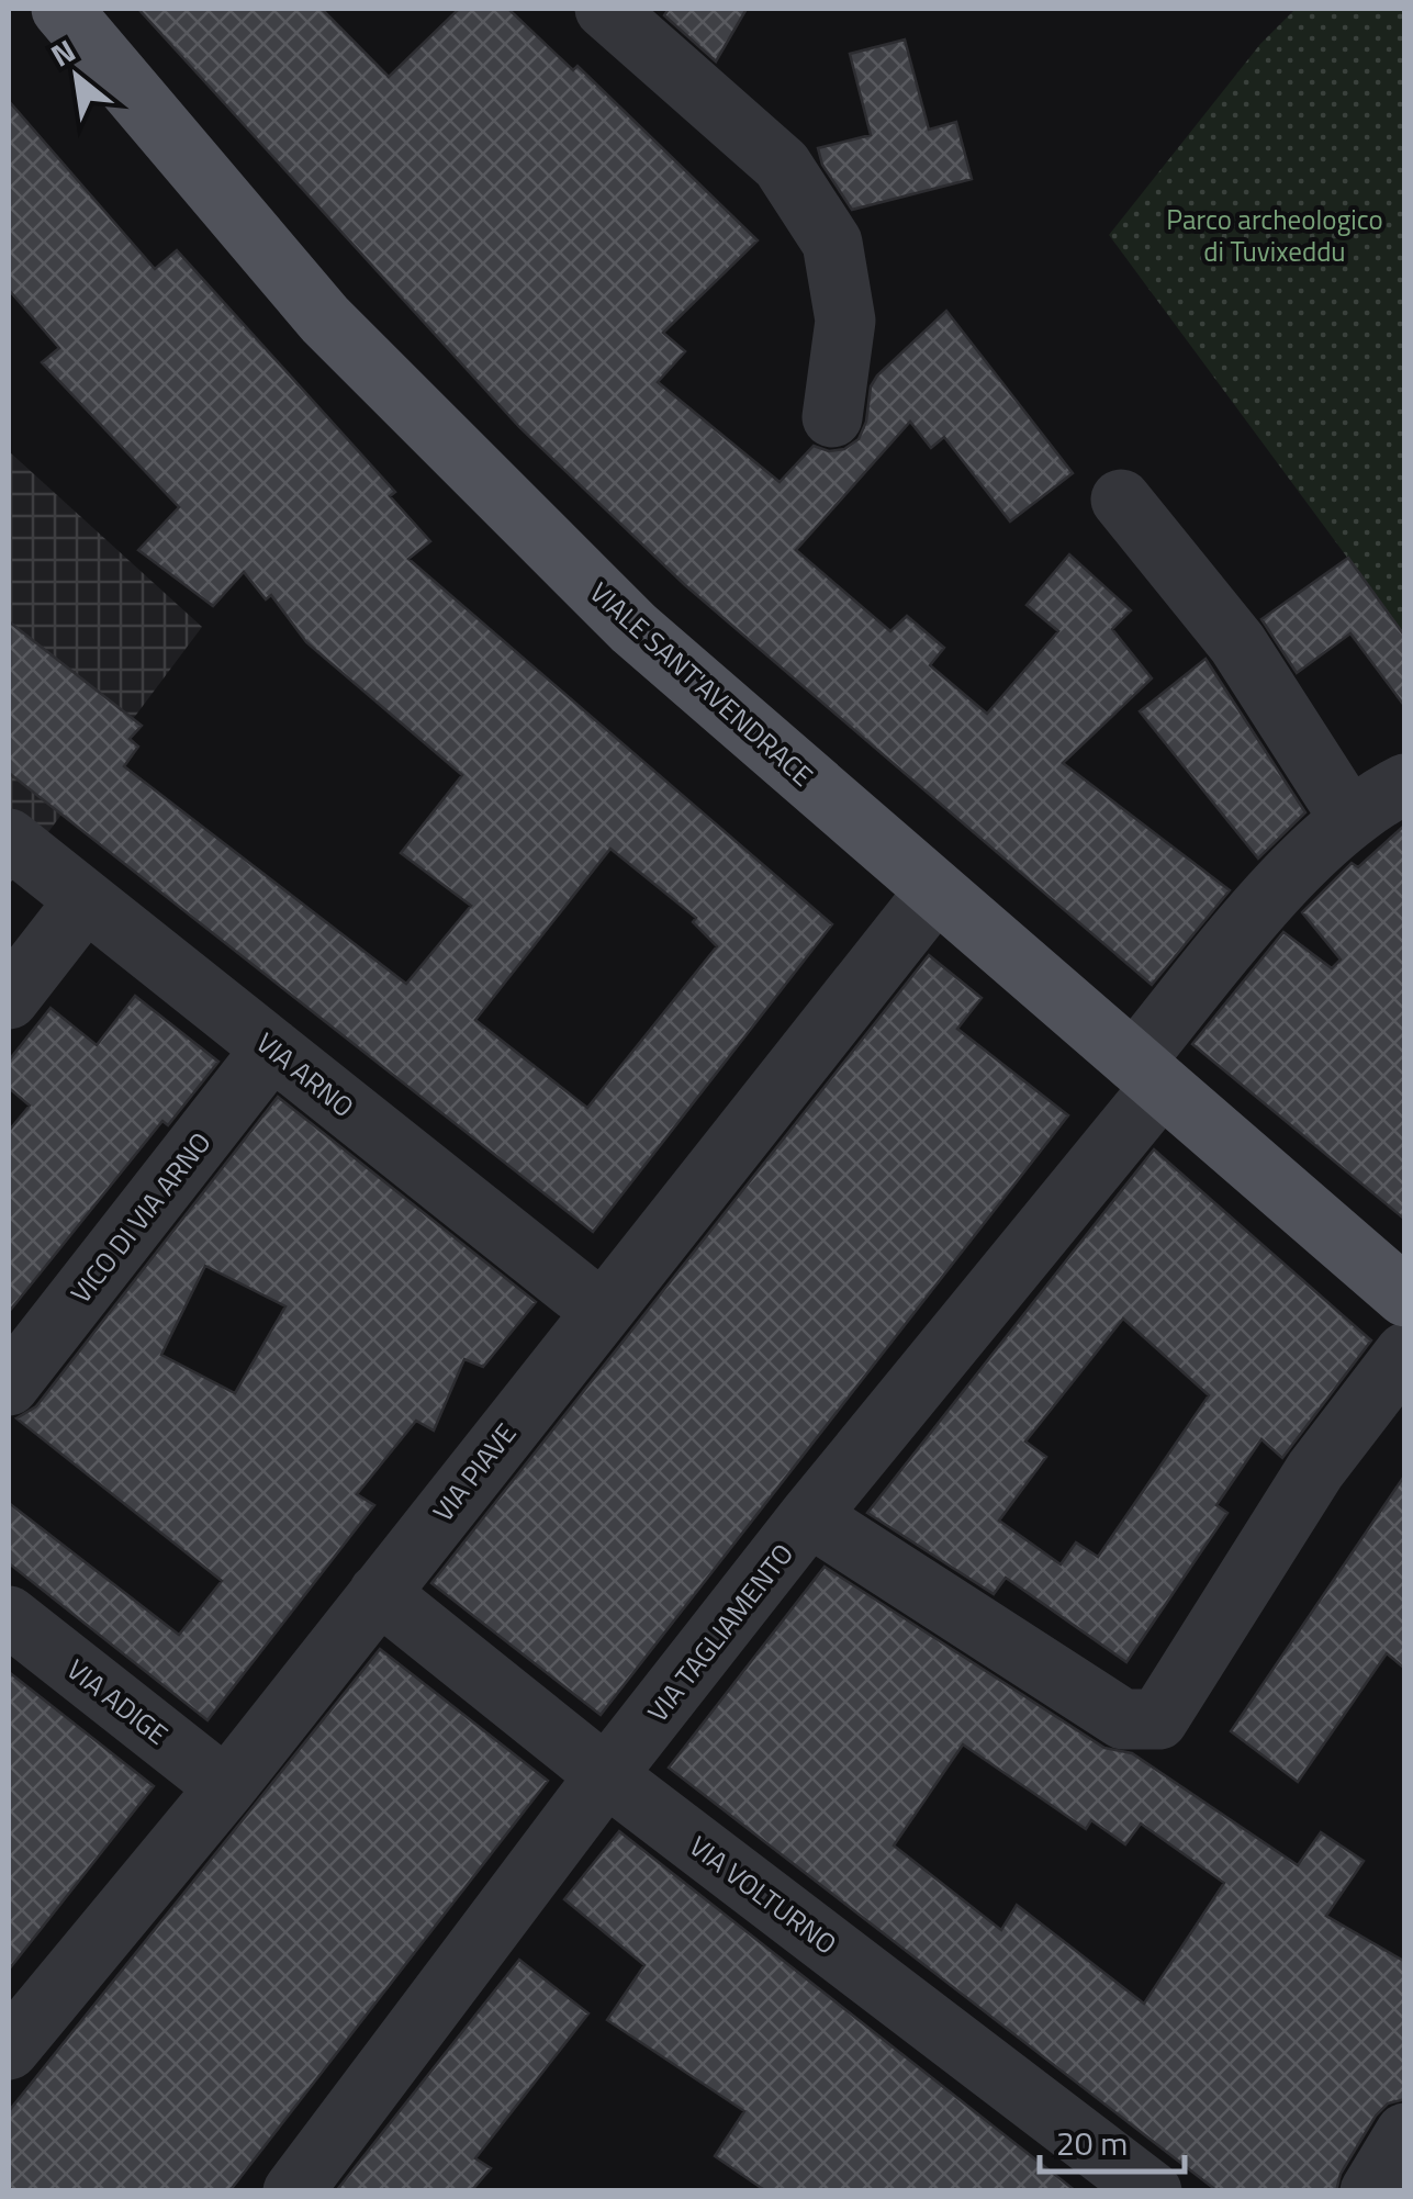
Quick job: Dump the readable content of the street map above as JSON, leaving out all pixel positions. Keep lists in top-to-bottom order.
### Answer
{
  "streets": {
    "main road": ["VIALE SANT'AVENDRACE"],
    "street": [
      "VIA ARNO",
      "VICO DI VIA ARNO",
      "VIA PIAVE",
      "VIA TAGLIAMENTO",
      "VIA ADIGE",
      "VIA VOLTURNO"
    ]
  },
  "crossings": [
    ["VIALE SANT'AVENDRACE", "VIA PIAVE"],
    ["VIALE SANT'AVENDRACE", "VIA TAGLIAMENTO"],
    ["VIA ARNO", "VICO DI VIA ARNO"],
    ["VIA ARNO", "VIA PIAVE"],
    ["VIA PIAVE", "VIA ADIGE"],
    ["VIA PIAVE", "VIA VOLTURNO"],
    ["VIA TAGLIAMENTO", "VIA VOLTURNO"]
  ],
  "parks": ["Parco archeologico di Tuvixeddu"],
  "scale_bar": "20 m",
  "north": "top left"
}
